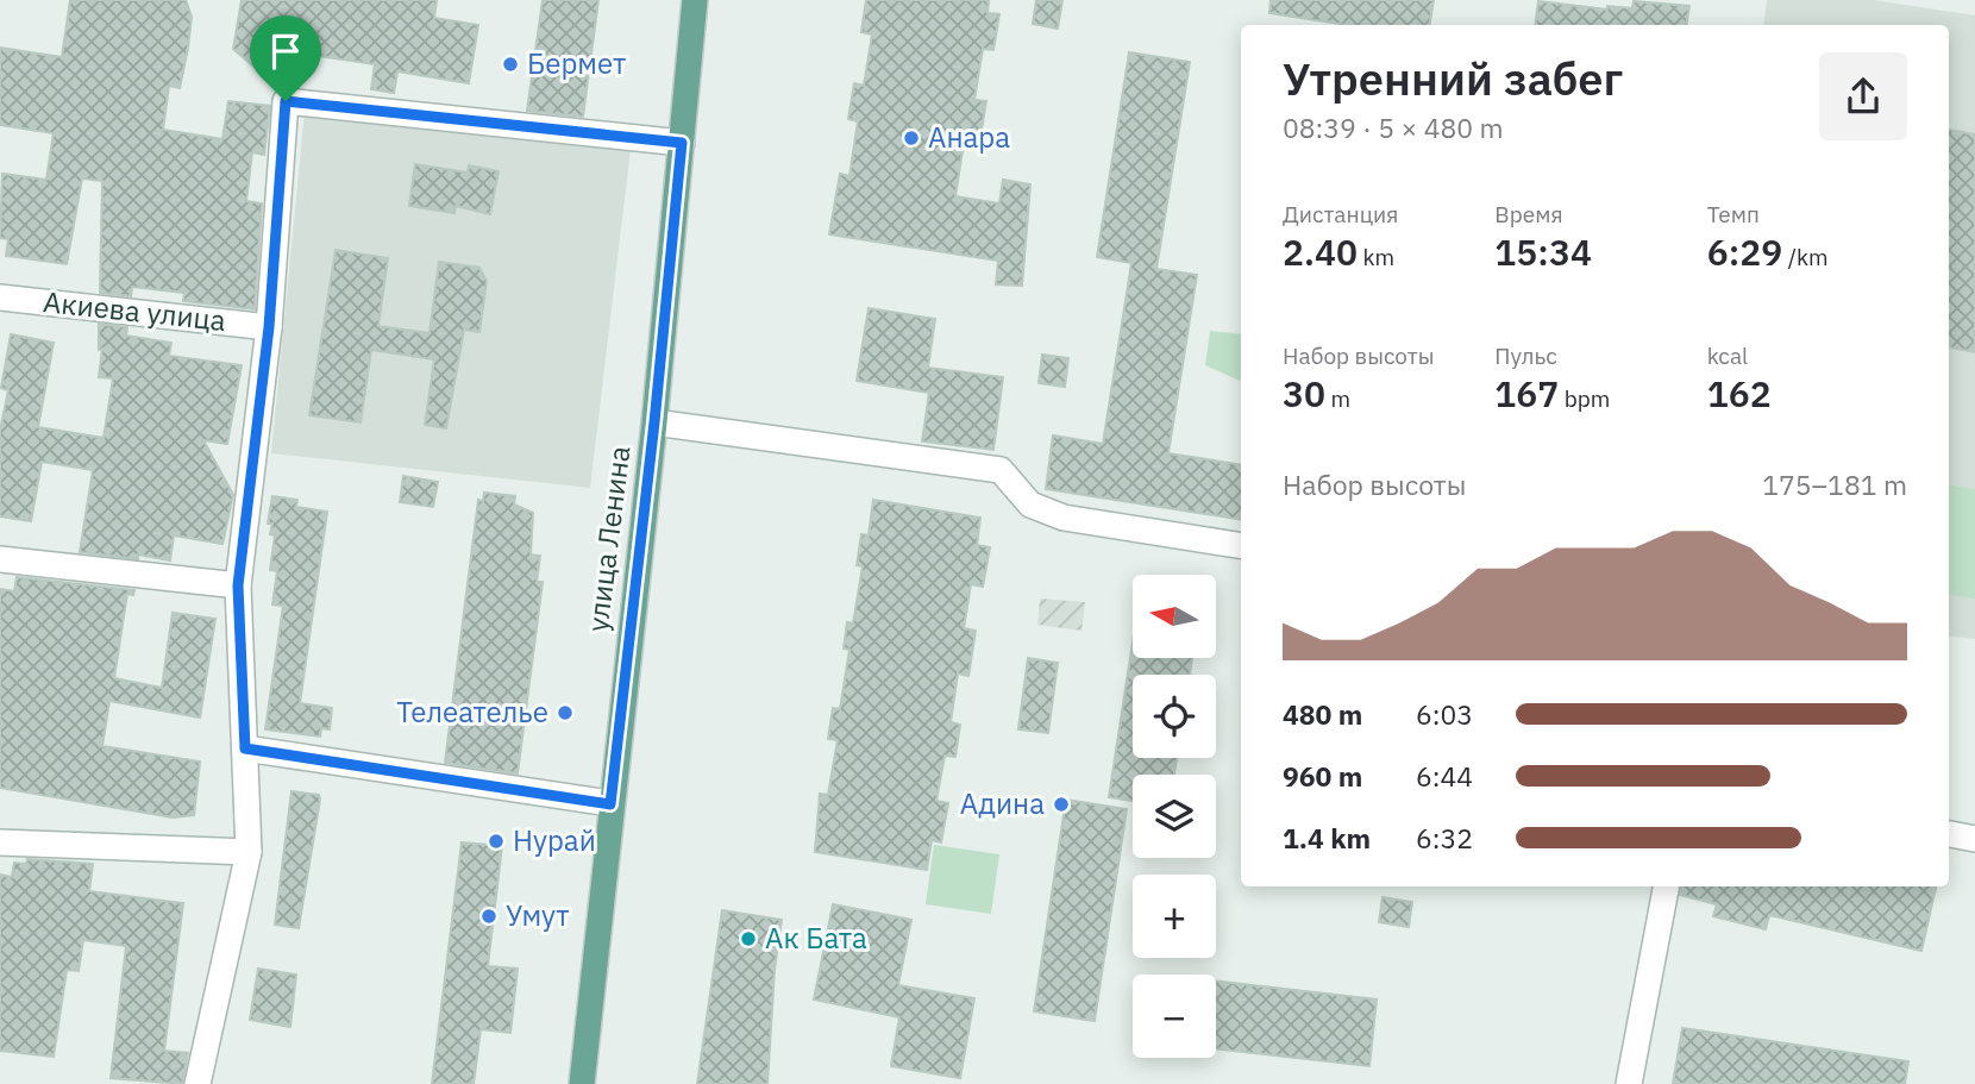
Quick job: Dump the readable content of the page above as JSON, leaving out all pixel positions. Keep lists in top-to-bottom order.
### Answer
{
  "streets": {
    "main road": ["улица Ленина"],
    "street": ["Акиева улица"]
  },
  "places": [
    "Бермет",
    "Анара",
    "Телеателье",
    "Адина",
    "Нурай",
    "Умут",
    "Ак Бата"
  ],
  "north": "left",
  "page": {
    "heading": ["Утренний забег", "08:39 · 5 × 480 m"],
    "stats": [
      ["Дистанция", "2.40 km"],
      ["Время", "15:34"],
      ["Темп", "6:29 /km"],
      ["Набор высоты", "30 m"],
      ["Пульс", "167 bpm"],
      ["kcal", "162"]
    ],
    "chart": ["Набор высоты", "175–181 m"],
    "map_buttons": ["+", "−"],
    "list": [
      {
        "name": "480 m",
        "note": "6:03"
      },
      {
        "name": "960 m",
        "note": "6:44"
      },
      {
        "name": "1.4 km",
        "note": "6:32"
      }
    ]
  }
}
